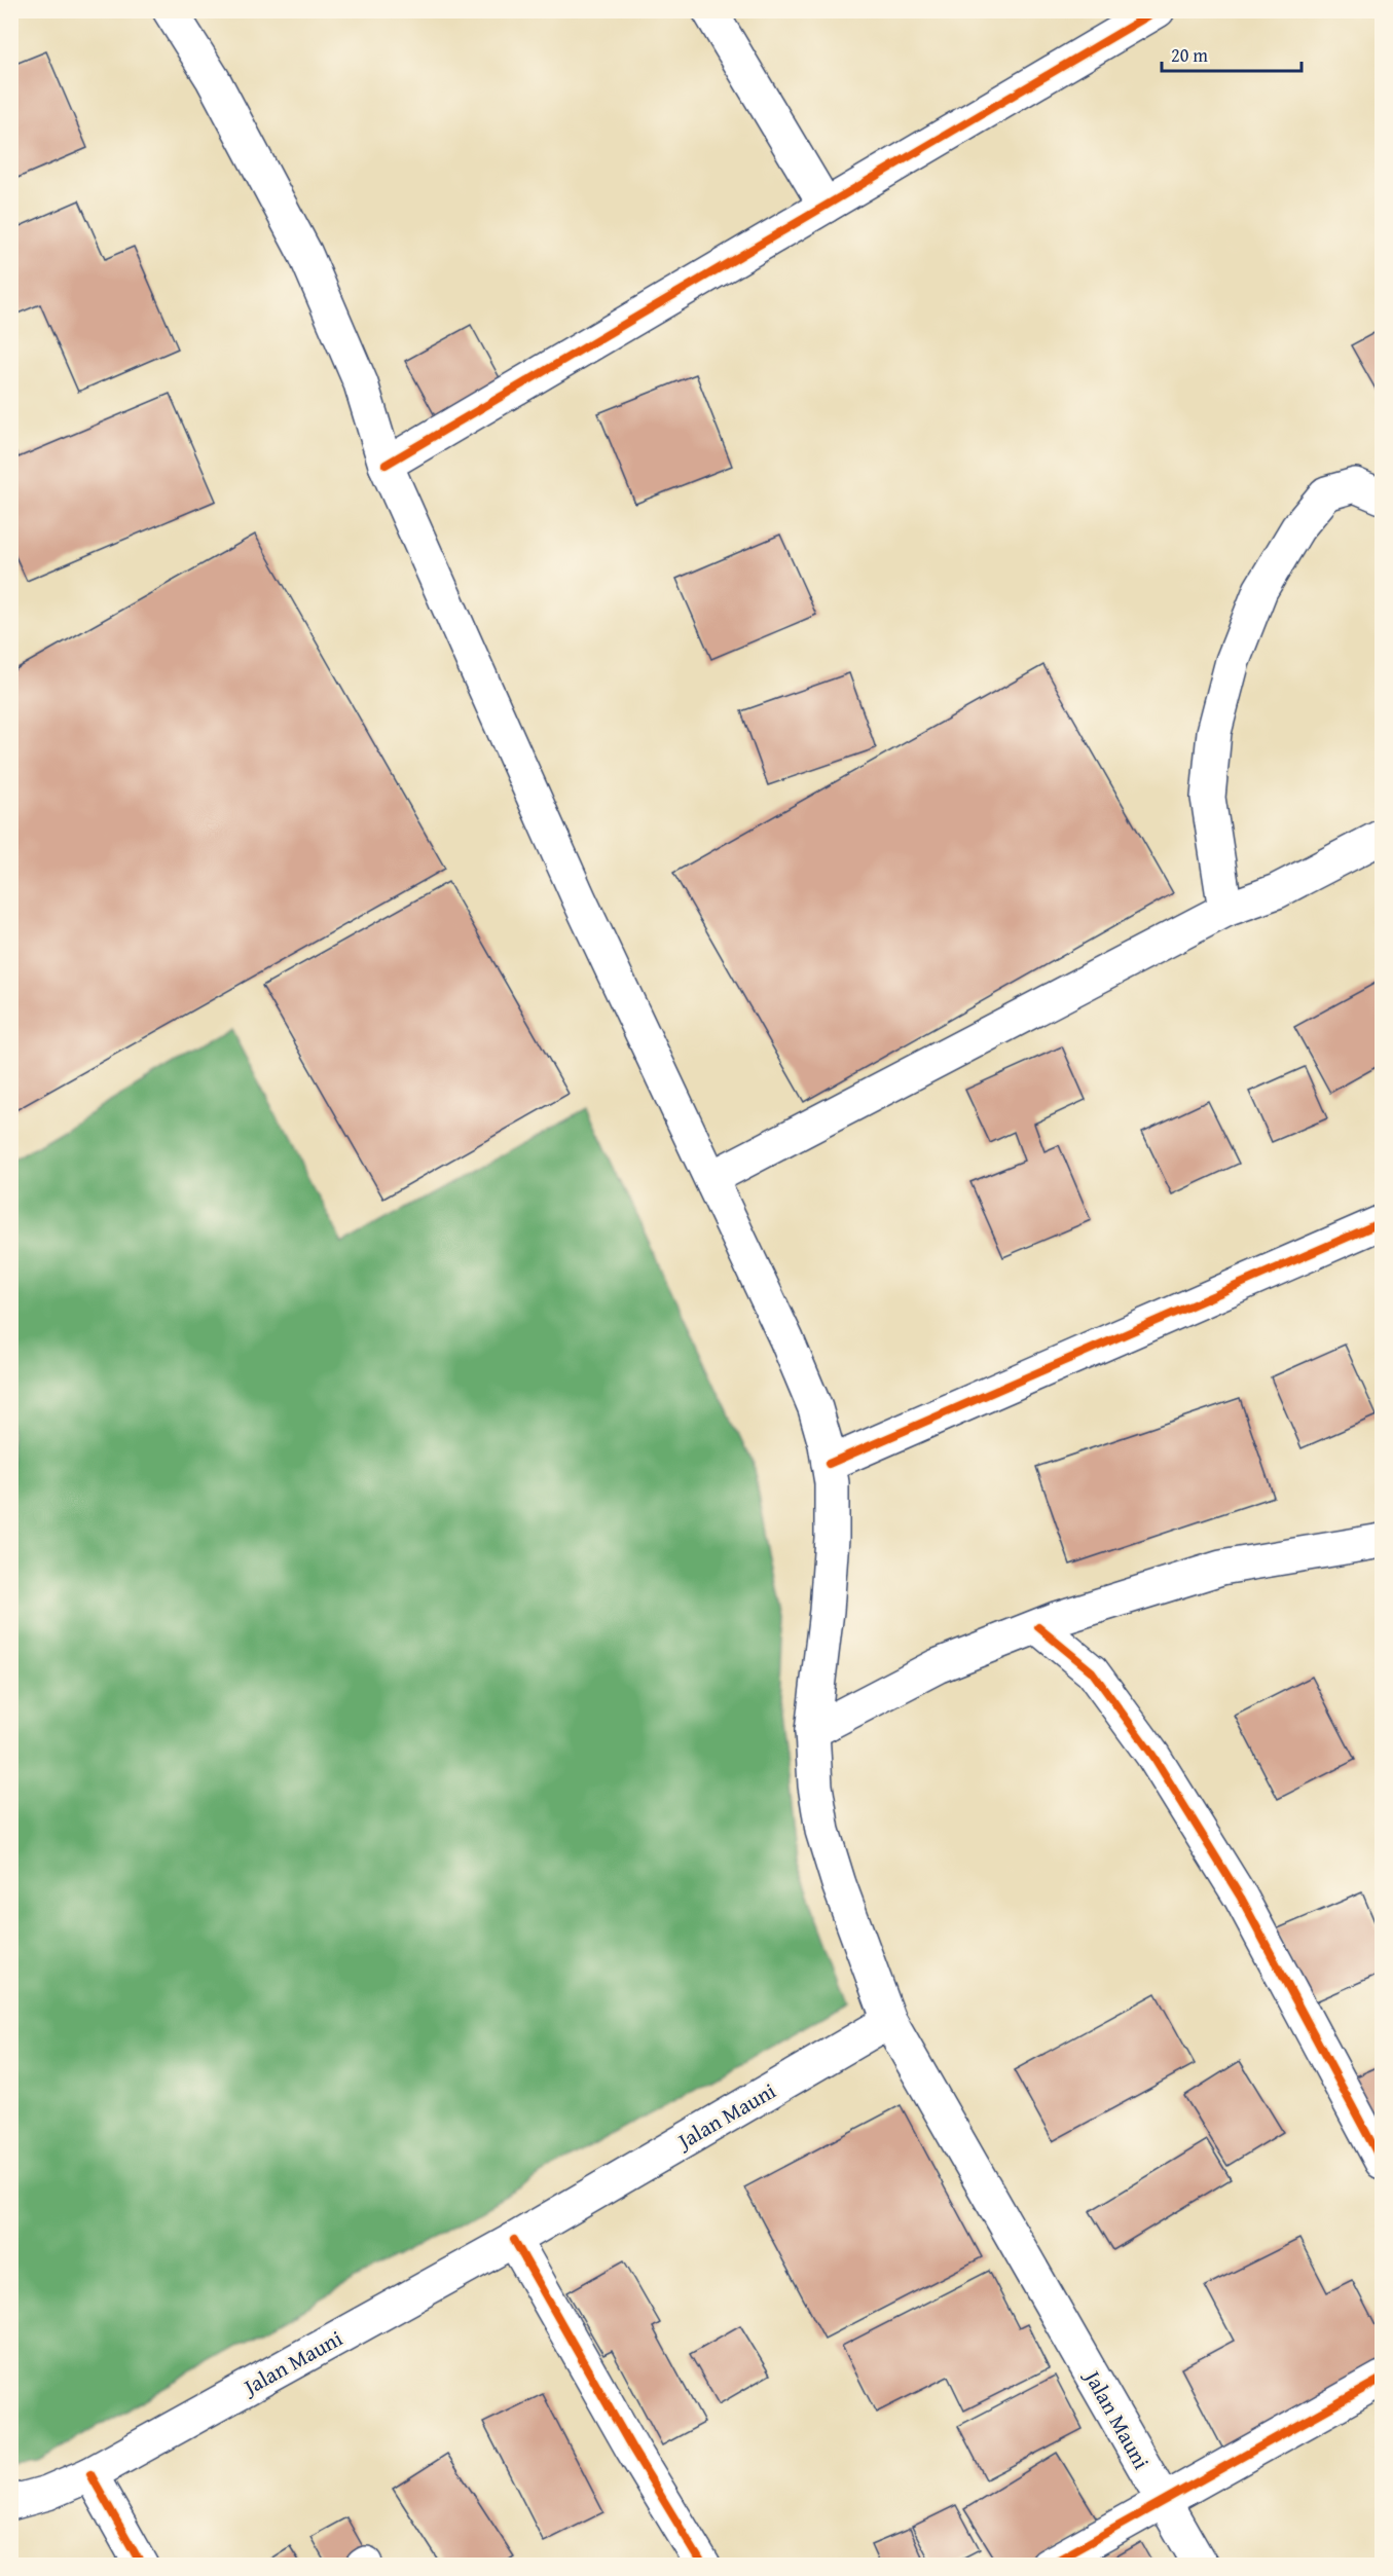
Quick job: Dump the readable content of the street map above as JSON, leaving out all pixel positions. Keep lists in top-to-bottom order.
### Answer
{
  "streets": {
    "street": ["Jalan Mauni"]
  },
  "scale_bar": "20 m"
}
